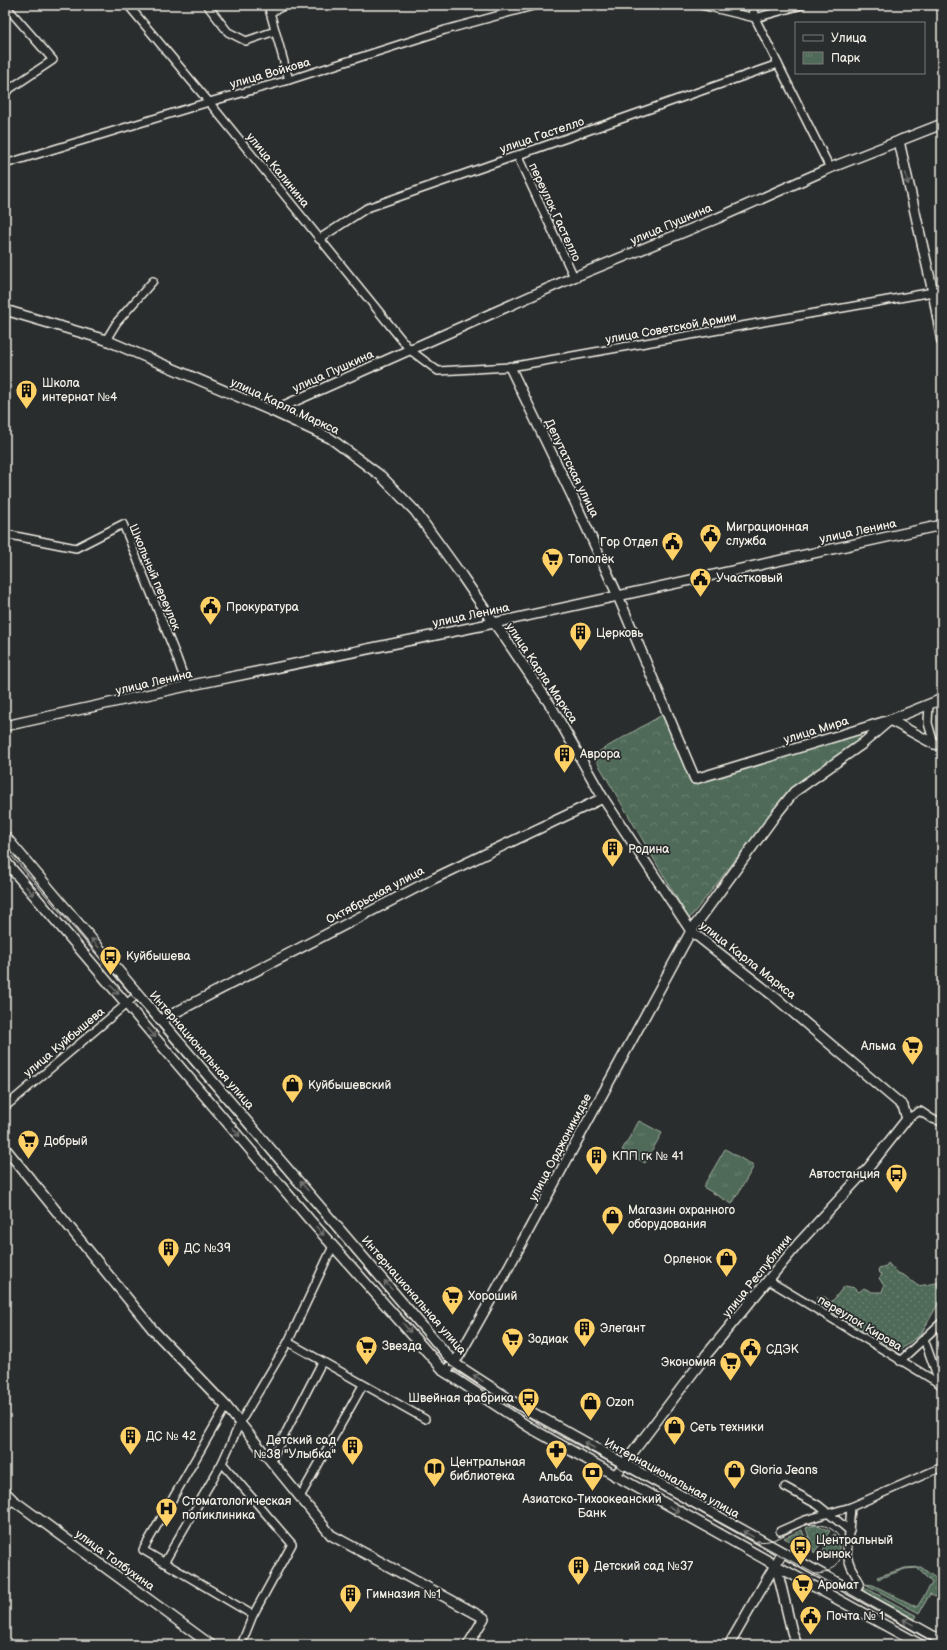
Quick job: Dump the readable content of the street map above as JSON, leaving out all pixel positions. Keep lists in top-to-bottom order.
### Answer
{
  "streets": {
    "street": [
      "улица Войкова",
      "улица Гастелло",
      "улица Калинина",
      "переулок Гастелло",
      "улица Пушкина",
      "улица Советской Армии",
      "улица Карла Маркса",
      "Депутатская улица",
      "улица Ленина",
      "Школьный переулок",
      "улица Мира",
      "Октябрьская улица",
      "улица Куйбышева",
      "Интернациональная улица",
      "улица Орджоникидзе",
      "улица Республики",
      "переулок Кирова",
      "улица Толбухина"
    ]
  },
  "crossings": [
    ["улица Войкова", "улица Калинина"],
    ["улица Гастелло", "улица Калинина"],
    ["улица Гастелло", "переулок Гастелло"],
    ["улица Калинина", "улица Пушкина"],
    ["улица Калинина", "улица Советской Армии"],
    ["переулок Гастелло", "улица Пушкина"],
    ["улица Пушкина", "улица Советской Армии"],
    ["улица Пушкина", "улица Карла Маркса"],
    ["улица Советской Армии", "Депутатская улица"],
    ["улица Карла Маркса", "улица Ленина"],
    ["улица Карла Маркса", "Октябрьская улица"],
    ["улица Карла Маркса", "улица Орджоникидзе"],
    ["улица Карла Маркса", "улица Республики"],
    ["Депутатская улица", "улица Ленина"],
    ["Депутатская улица", "улица Мира"],
    ["улица Ленина", "Школьный переулок"],
    ["улица Мира", "улица Орджоникидзе"],
    ["Октябрьская улица", "Интернациональная улица"],
    ["улица Куйбышева", "Интернациональная улица"],
    ["Интернациональная улица", "улица Орджоникидзе"],
    ["Интернациональная улица", "улица Республики"],
    ["улица Республики", "переулок Кирова"]
  ],
  "places": {
    "building": [
      "Школа интернат №4",
      "Церковь",
      "Аврора",
      "Родина",
      "КПП гк № 41",
      "ДС №39",
      "Элегант",
      "ДС № 42",
      "Детский сад №38 \"Улыбка\"",
      "Детский сад №37",
      "Гимназия №1"
    ],
    "public building": [
      "Миграционная служба",
      "Гор Отдел",
      "Участковый",
      "Прокуратура",
      "СДЭК",
      "Почта № 1"
    ],
    "supermarket": [
      "Тополёк",
      "Альма",
      "Добрый",
      "Хороший",
      "Зодиак",
      "Звезда",
      "Экономия",
      "Аромат"
    ],
    "bus stop": [
      "Куйбышева",
      "Автостанция",
      "Швейная фабрика",
      "Центральный рынок"
    ],
    "shop": [
      "Куйбышевский",
      "Магазин охранного оборудования",
      "Орленок",
      "Ozon",
      "Сеть техники",
      "Gloria Jeans"
    ],
    "pharmacy": ["Альба"],
    "library": ["Центральная библиотека"],
    "bank": ["Азиатско-Тихоокеанский Банк"],
    "hospital": ["Стоматологическая поликлиника"]
  },
  "legend": ["Улица", "Парк"]
}
